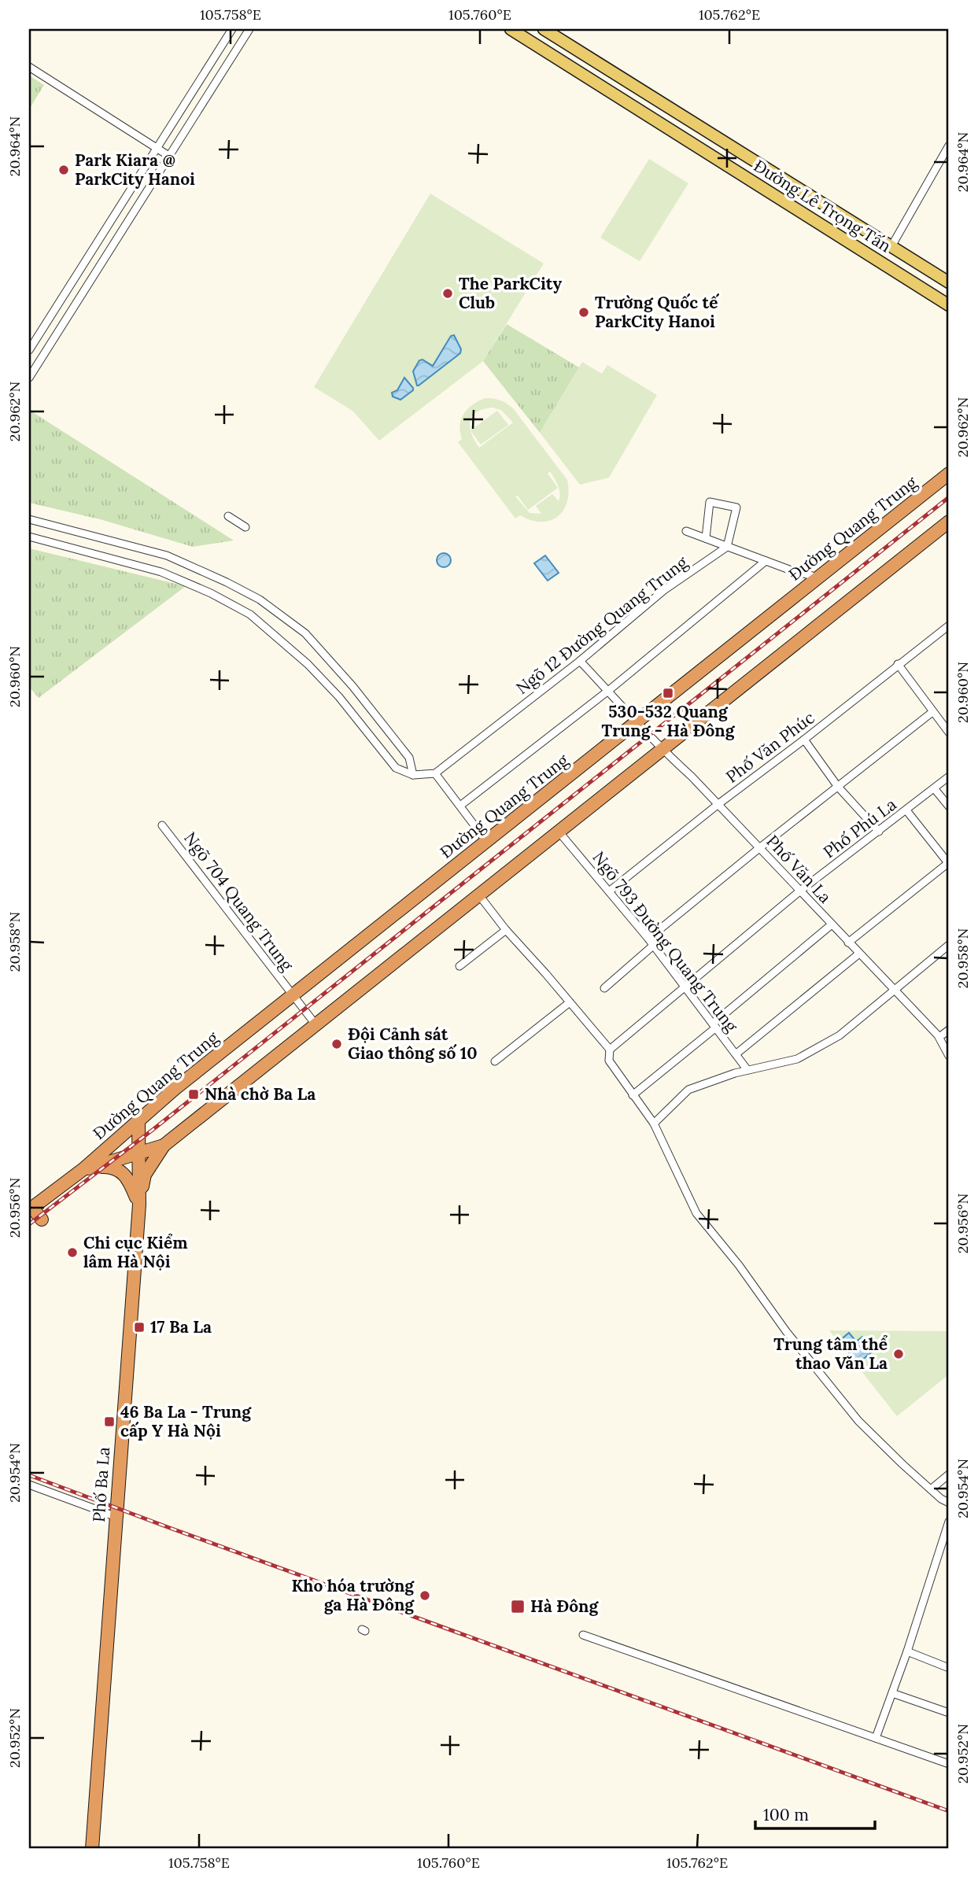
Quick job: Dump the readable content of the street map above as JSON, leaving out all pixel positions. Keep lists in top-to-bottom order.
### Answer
{
  "streets": {
    "highway": ["Đường Quang Trung", "Phố Ba La"],
    "main road": ["Đường Lê Trọng Tấn"],
    "street": [
      "Ngõ 12 Đường Quang Trung",
      "Phố Văn Phúc",
      "Phố Phú La",
      "Phố Văn La",
      "Ngõ 704 Quang Trung",
      "Ngõ 793 Đường Quang Trung"
    ]
  },
  "crossings": [
    ["Đường Quang Trung", "Phố Văn La"],
    ["Đường Quang Trung", "Ngõ 704 Quang Trung"],
    ["Đường Quang Trung", "Ngõ 793 Đường Quang Trung"],
    ["Đường Quang Trung", "Phố Ba La"],
    ["Ngõ 12 Đường Quang Trung", "Phố Văn La"],
    ["Phố Văn Phúc", "Phố Văn La"],
    ["Phố Văn Phúc", "Ngõ 793 Đường Quang Trung"],
    ["Phố Phú La", "Phố Văn La"],
    ["Phố Phú La", "Ngõ 793 Đường Quang Trung"]
  ],
  "places": {
    "other": [
      "Park Kiara @ ParkCity Hanoi",
      "The ParkCity Club",
      "Trường Quốc tế ParkCity Hanoi",
      "Đội Cảnh sát Giao thông số 10",
      "Chi cục Kiểm lâm Hà Nội",
      "Trung tâm thể thao Văn La",
      "Kho hóa trường ga Hà Đông"
    ],
    "transit": [
      "530-532 Quang Trung - Hà Đông",
      "Nhà chờ Ba La",
      "17 Ba La",
      "46 Ba La - Trung cấp Y Hà Nội",
      "Hà Đông"
    ]
  },
  "scale_bar": "100 m",
  "coordinates": [
    "105.758°E",
    "105.760°E",
    "105.762°E",
    "20.964°N",
    "20.962°N",
    "20.960°N",
    "20.958°N",
    "20.956°N",
    "20.954°N",
    "20.952°N"
  ]
}
